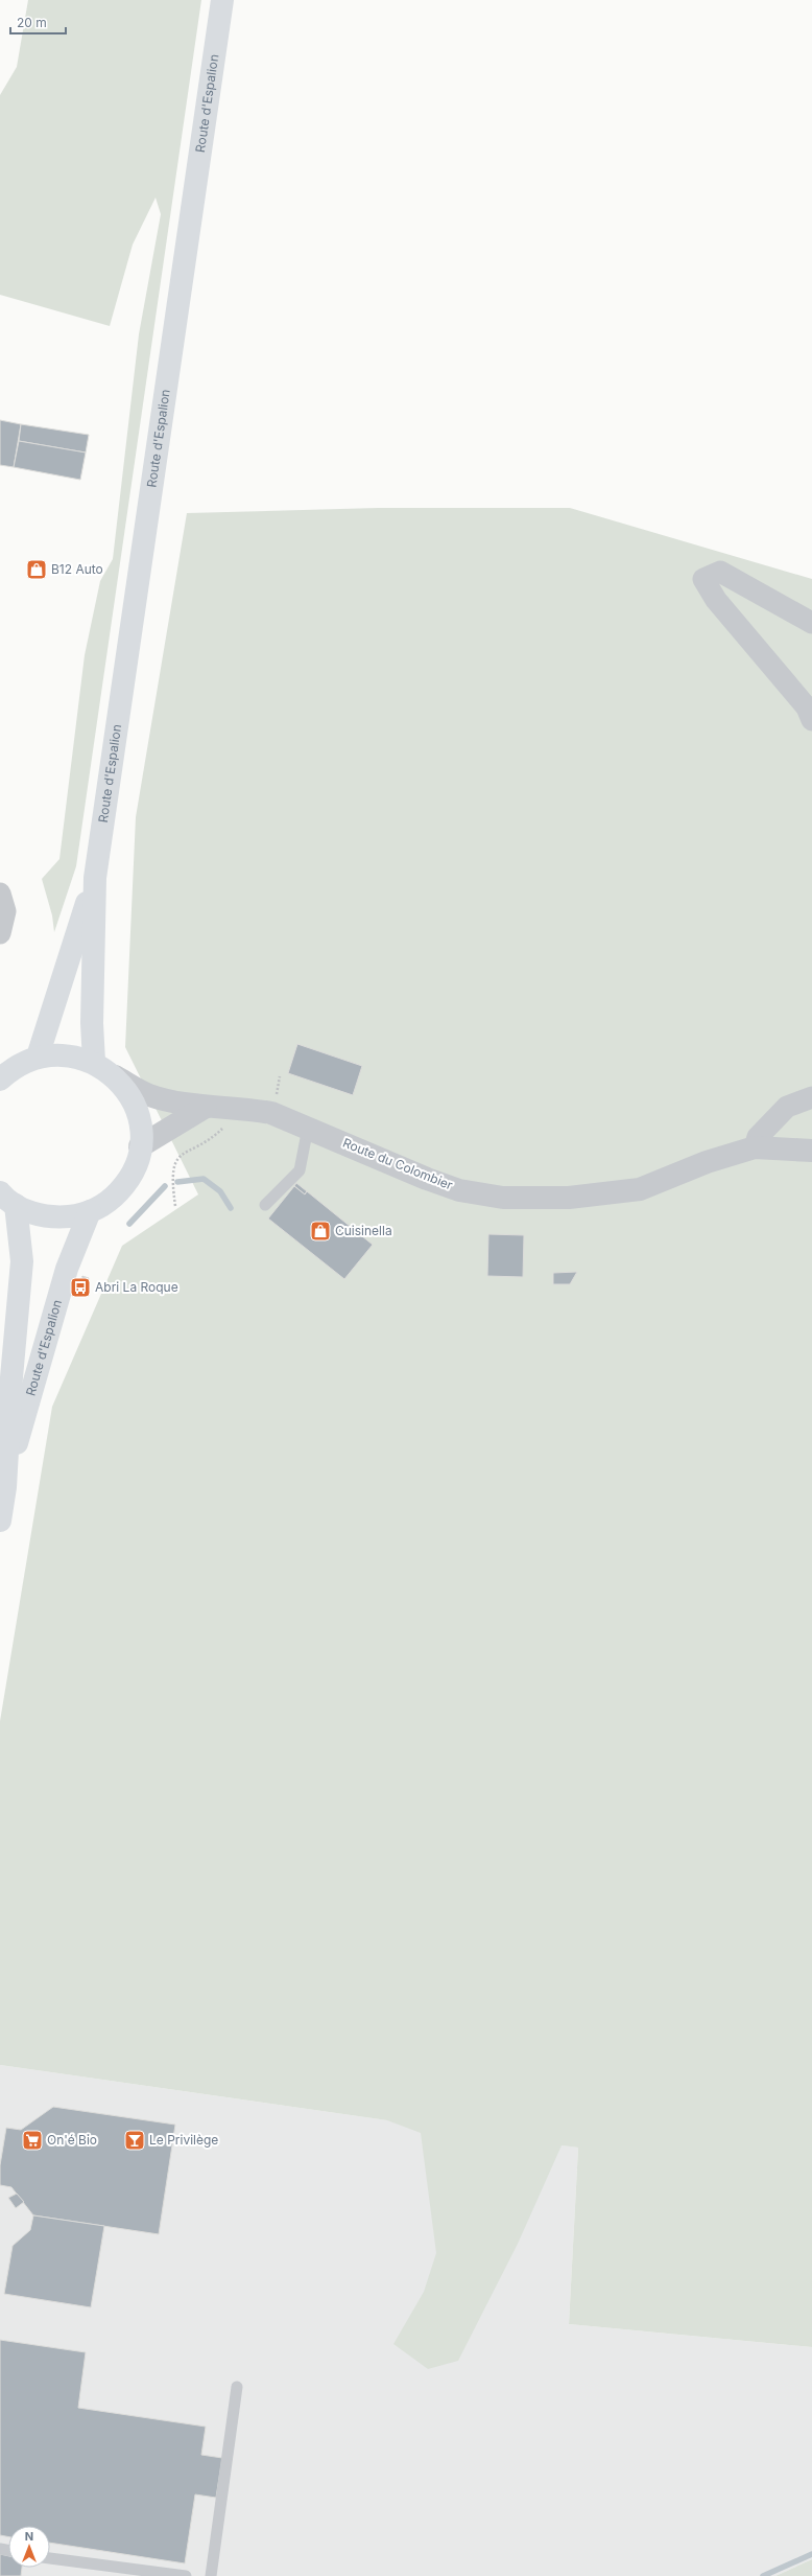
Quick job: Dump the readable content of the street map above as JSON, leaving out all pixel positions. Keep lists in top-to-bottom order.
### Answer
{
  "streets": {
    "main road": ["Route d'Espalion"],
    "street": ["Route du Colombier"]
  },
  "places": {
    "shop": ["B12 Auto", "Cuisinella"],
    "bus stop": ["Abri La Roque"],
    "supermarket": ["On'é Bio"],
    "bar": ["Le Privilège"]
  },
  "scale_bar": "20 m",
  "north": "top"
}
